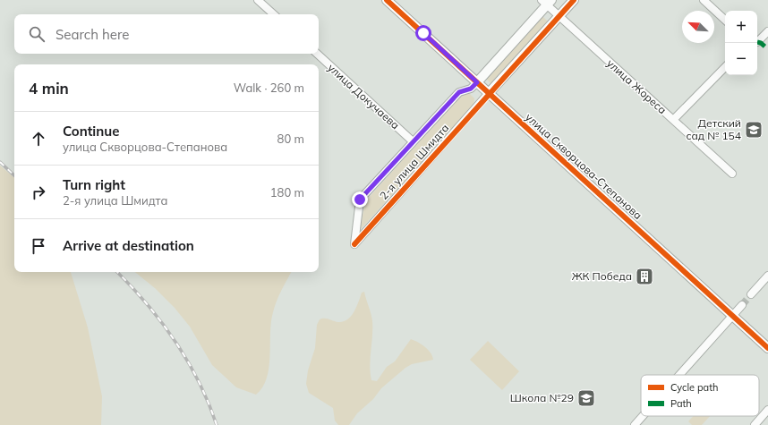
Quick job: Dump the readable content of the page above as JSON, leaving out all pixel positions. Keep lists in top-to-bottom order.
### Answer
{
  "streets": {
    "street": [
      "улица Жореса",
      "улица Докучаева",
      "2-я улица Шмидта",
      "улица Скворцова-Степанова"
    ]
  },
  "crossings": [
    ["улица Докучаева", "2-я улица Шмидта"],
    ["2-я улица Шмидта", "улица Скворцова-Степанова"]
  ],
  "places": {
    "school or university": ["Детский сад № 154", "Школа №29"],
    "building": ["ЖК Победа"]
  },
  "legend": ["Cycle path", "Path"],
  "north": "top left",
  "page": {
    "map_buttons": ["+", "−"],
    "search": "Search here",
    "heading": ["4 min", "Walk · 260 m"],
    "list": [
      ["Continue", "улица Скворцова-Степанова", "80 m"],
      ["Turn right", "2-я улица Шмидта", "180 m"],
      "Arrive at destination"
    ]
  }
}
